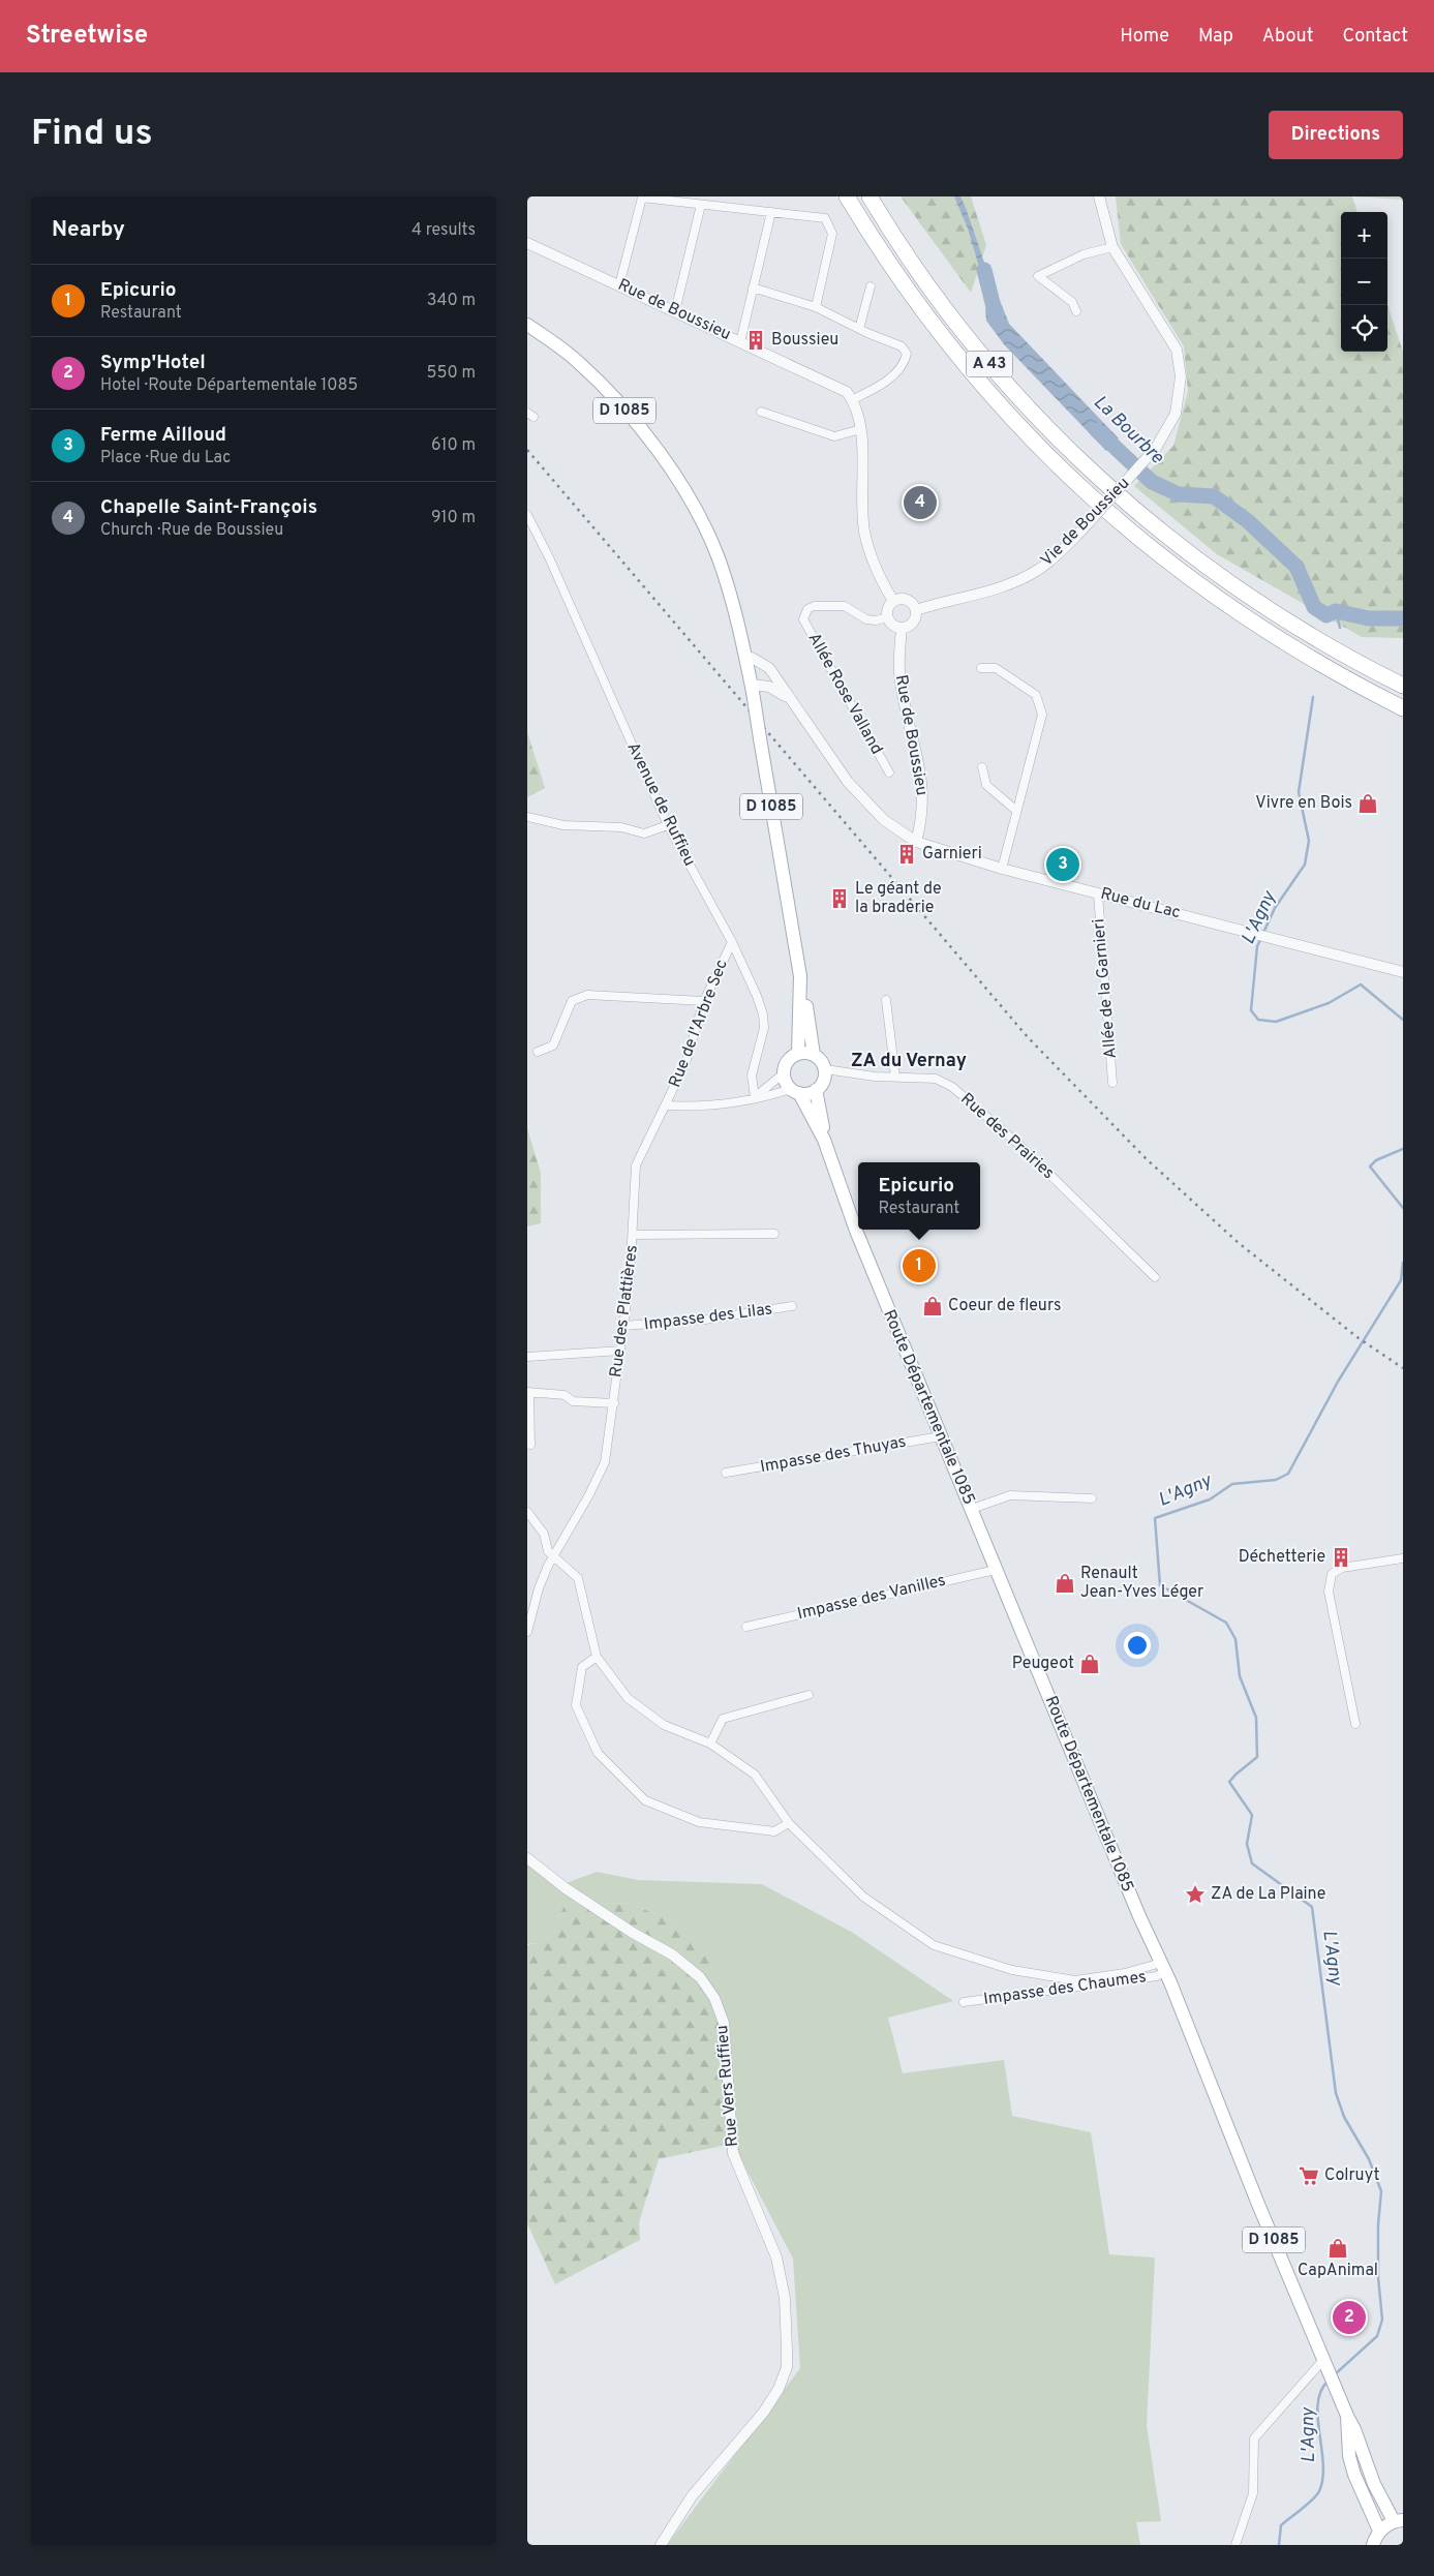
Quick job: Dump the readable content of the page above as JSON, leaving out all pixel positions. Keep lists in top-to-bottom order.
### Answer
{
  "streets": {
    "highway": ["A 43"],
    "main road": ["D 1085", "Route Départementale 1085"],
    "street": [
      "Rue de Boussieu",
      "Vie de Boussieu",
      "Allée Rose Valland",
      "Avenue de Ruffieu",
      "Rue du Lac",
      "Allée de la Garnieri",
      "Rue de l'Arbre Sec",
      "Rue des Prairies",
      "Rue des Plattières",
      "Impasse des Lilas",
      "Impasse des Thuyas",
      "Impasse des Vanilles",
      "Impasse des Chaumes",
      "Rue Vers Ruffieu"
    ]
  },
  "crossings": [
    ["Rue de Boussieu", "Vie de Boussieu"],
    ["Rue de Boussieu", "Allée Rose Valland"],
    ["Rue de Boussieu", "Rue du Lac"],
    ["D 1085", "Rue du Lac"],
    ["D 1085", "Rue des Prairies"],
    ["D 1085", "Route Départementale 1085"],
    ["Vie de Boussieu", "Allée Rose Valland"],
    ["Avenue de Ruffieu", "Rue de l'Arbre Sec"],
    ["Rue du Lac", "Allée de la Garnieri"],
    ["Rue de l'Arbre Sec", "Rue des Plattières"],
    ["Rue des Plattières", "Impasse des Lilas"],
    ["Route Départementale 1085", "Impasse des Thuyas"],
    ["Route Départementale 1085", "Impasse des Vanilles"],
    ["Route Départementale 1085", "Impasse des Chaumes"]
  ],
  "districts": ["ZA du Vernay"],
  "water": ["La Bourbre", "L'Agny"],
  "places": {
    "building": [
      "Boussieu",
      "Garnieri",
      "Le géant de la braderie",
      "Déchetterie"
    ],
    "shop": [
      "Vivre en Bois",
      "Coeur de fleurs",
      "Renault Jean-Yves Léger",
      "Peugeot",
      "CapAnimal"
    ],
    "place": ["ZA de La Plaine"],
    "supermarket": ["Colruyt"]
  },
  "page": {
    "header": "Streetwise",
    "nav": [
      "Home",
      "Map",
      "About",
      "Contact"
    ],
    "buttons": "Directions",
    "title": "Find us",
    "heading": ["Nearby", "4 results"],
    "map_buttons": ["+", "−"],
    "list": [
      {
        "mark": "1",
        "name": "Epicurio",
        "note": "Restaurant",
        "value": "340 m"
      },
      {
        "mark": "2",
        "name": "Symp'Hotel",
        "note": "Hotel · Route Départementale 1085",
        "value": "550 m"
      },
      {
        "mark": "3",
        "name": "Ferme Ailloud",
        "note": "Place · Rue du Lac",
        "value": "610 m"
      },
      {
        "mark": "4",
        "name": "Chapelle Saint-François",
        "note": "Church · Rue de Boussieu",
        "value": "910 m"
      }
    ],
    "pins": [
      "4",
      "3",
      "1",
      "2"
    ],
    "popup": ["Epicurio", "Restaurant"]
  }
}
